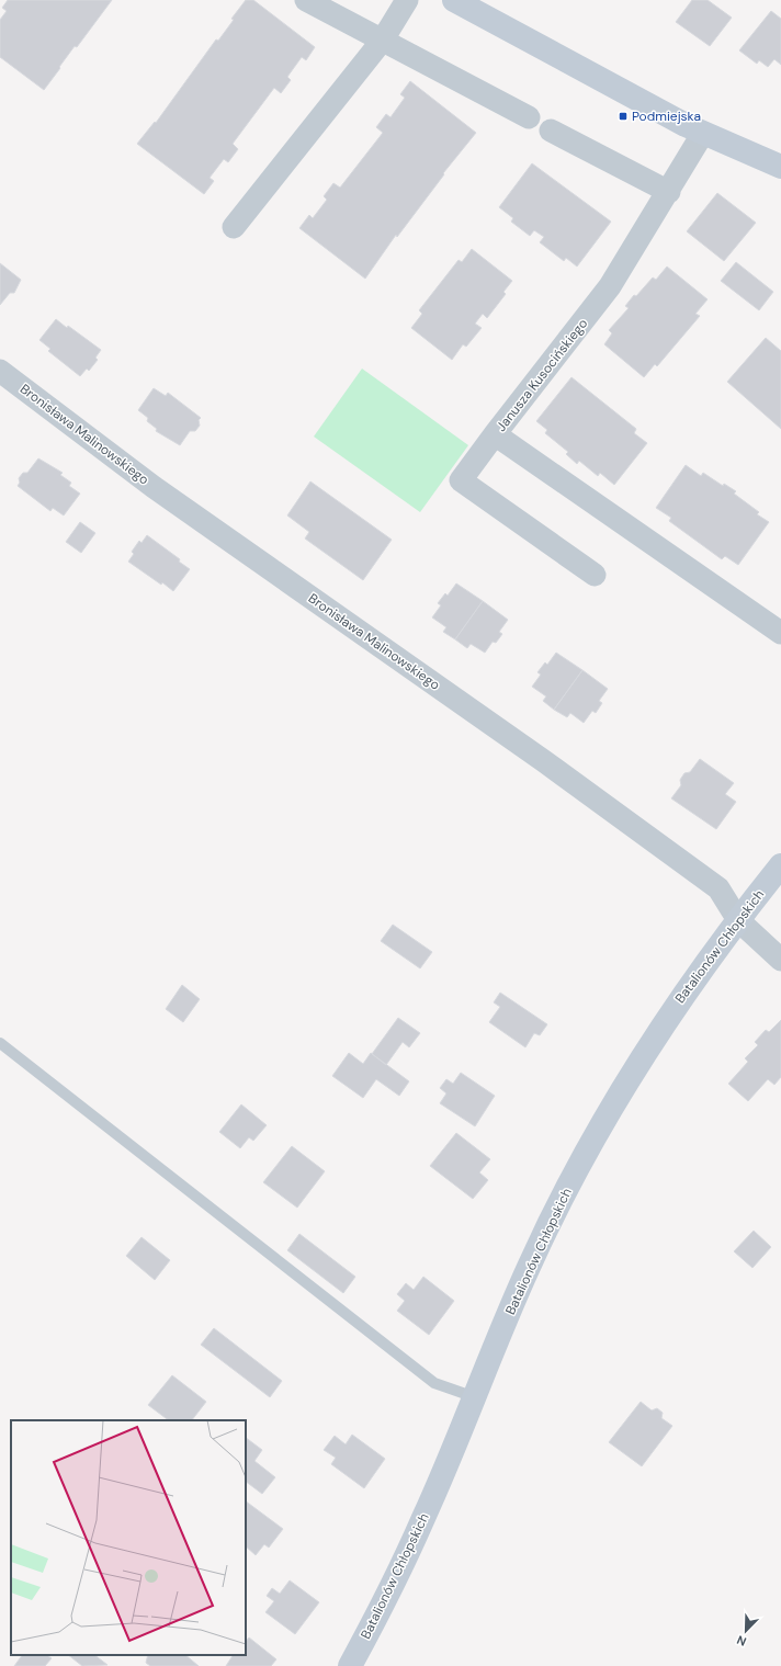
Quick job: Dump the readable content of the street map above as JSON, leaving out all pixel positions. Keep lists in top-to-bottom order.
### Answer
{
  "streets": {
    "street": ["Janusza Kusocińskiego", "Bronisława Malinowskiego", "Batalionów Chłopskich"]
  },
  "crossings": [
    ["Bronisława Malinowskiego", "Batalionów Chłopskich"]
  ],
  "places": {
    "transit": ["Podmiejska"]
  },
  "north": "bottom left"
}
